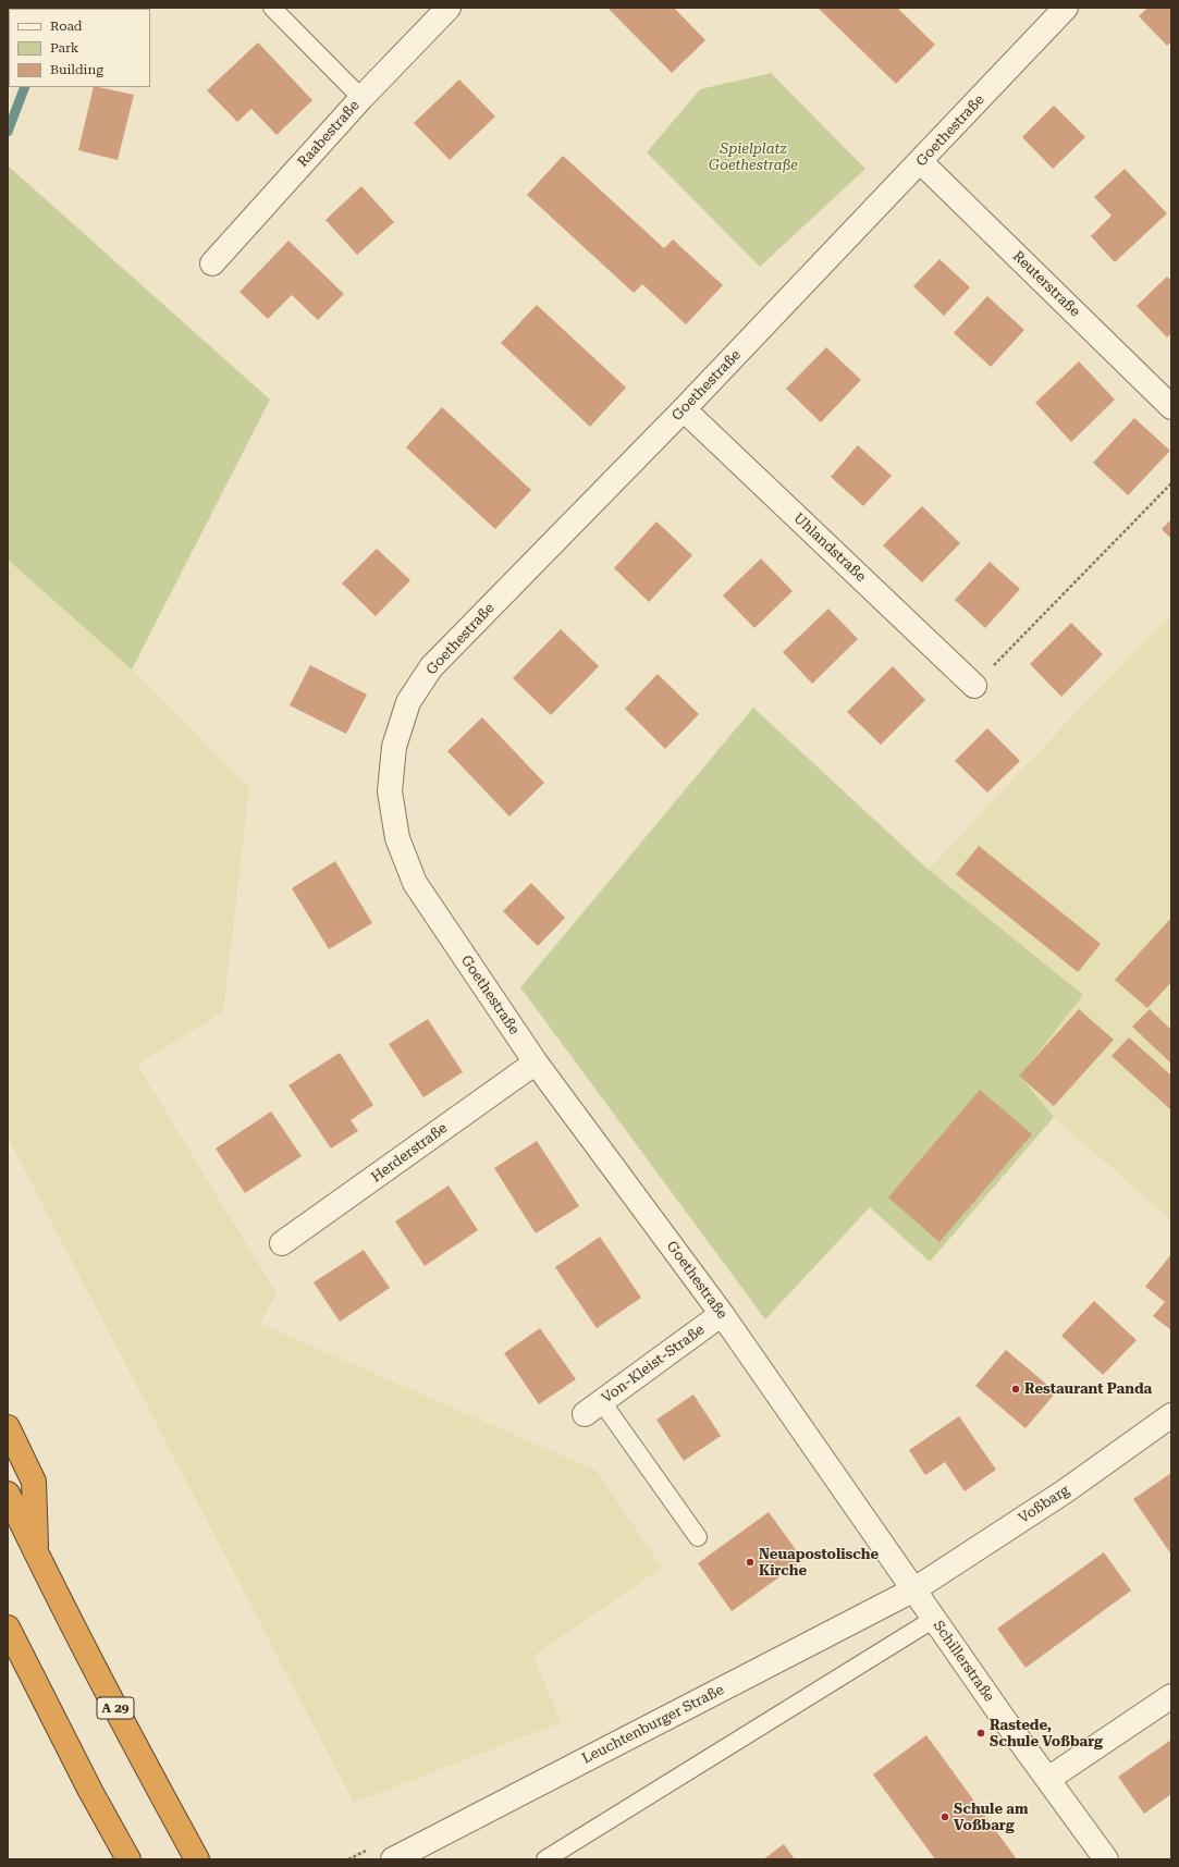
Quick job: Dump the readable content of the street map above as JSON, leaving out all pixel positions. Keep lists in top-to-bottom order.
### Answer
{
  "streets": {
    "highway": ["A 29"],
    "street": [
      "Goethestraße",
      "Raabestraße",
      "Reuterstraße",
      "Uhlandstraße",
      "Herderstraße",
      "Von-Kleist-Straße",
      "Voßbarg",
      "Schillerstraße",
      "Leuchtenburger Straße"
    ]
  },
  "crossings": [
    ["Goethestraße", "Reuterstraße"],
    ["Goethestraße", "Uhlandstraße"],
    ["Goethestraße", "Herderstraße"],
    ["Goethestraße", "Von-Kleist-Straße"],
    ["Goethestraße", "Voßbarg"],
    ["Goethestraße", "Schillerstraße"],
    ["Goethestraße", "Leuchtenburger Straße"],
    ["Voßbarg", "Schillerstraße"],
    ["Voßbarg", "Leuchtenburger Straße"],
    ["Schillerstraße", "Leuchtenburger Straße"]
  ],
  "parks": ["Spielplatz Goethestraße"],
  "places": [
    "Restaurant Panda",
    "Neuapostolische Kirche",
    "Rastede, Schule Voßbarg",
    "Schule am Voßbarg"
  ],
  "legend": ["Road", "Park", "Building"]
}
